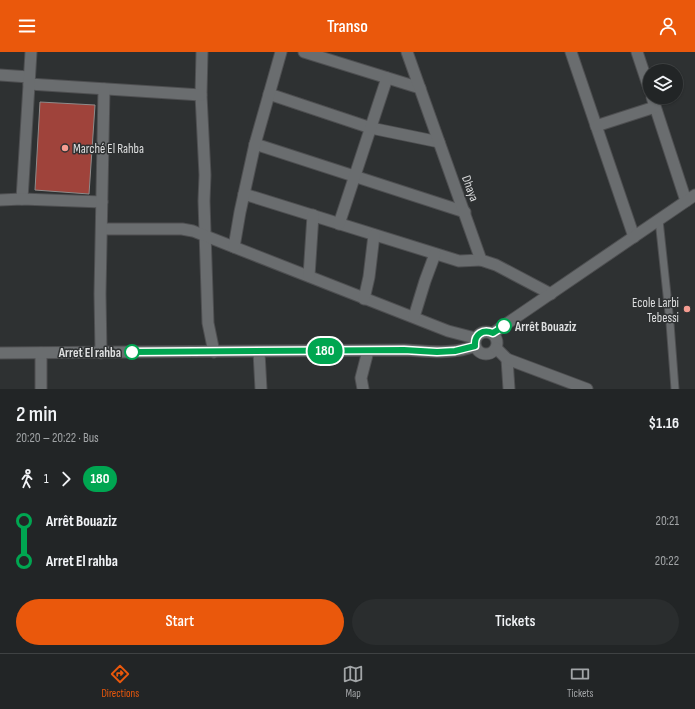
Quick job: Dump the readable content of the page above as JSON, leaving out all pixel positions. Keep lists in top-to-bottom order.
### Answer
{
  "streets": {
    "street": ["Dhaya"]
  },
  "places": [
    "Marché El Rahba",
    "Ecole Larbi Tebessi",
    "Arrêt Bouaziz",
    "Arret El rahba"
  ],
  "lines": ["bus line 180"],
  "page": {
    "header": "Transo",
    "on_map": "180",
    "heading": ["2 min", "20:20 – 20:22 · Bus", "$1.16"],
    "legs": ["1", "180"],
    "list": [
      {
        "name": "Arrêt Bouaziz",
        "value": "20:21"
      },
      {
        "name": "Arret El rahba",
        "value": "20:22"
      }
    ],
    "buttons": ["Start", "Tickets"],
    "tabs": ["Directions", "Map", "Tickets"]
  }
}
